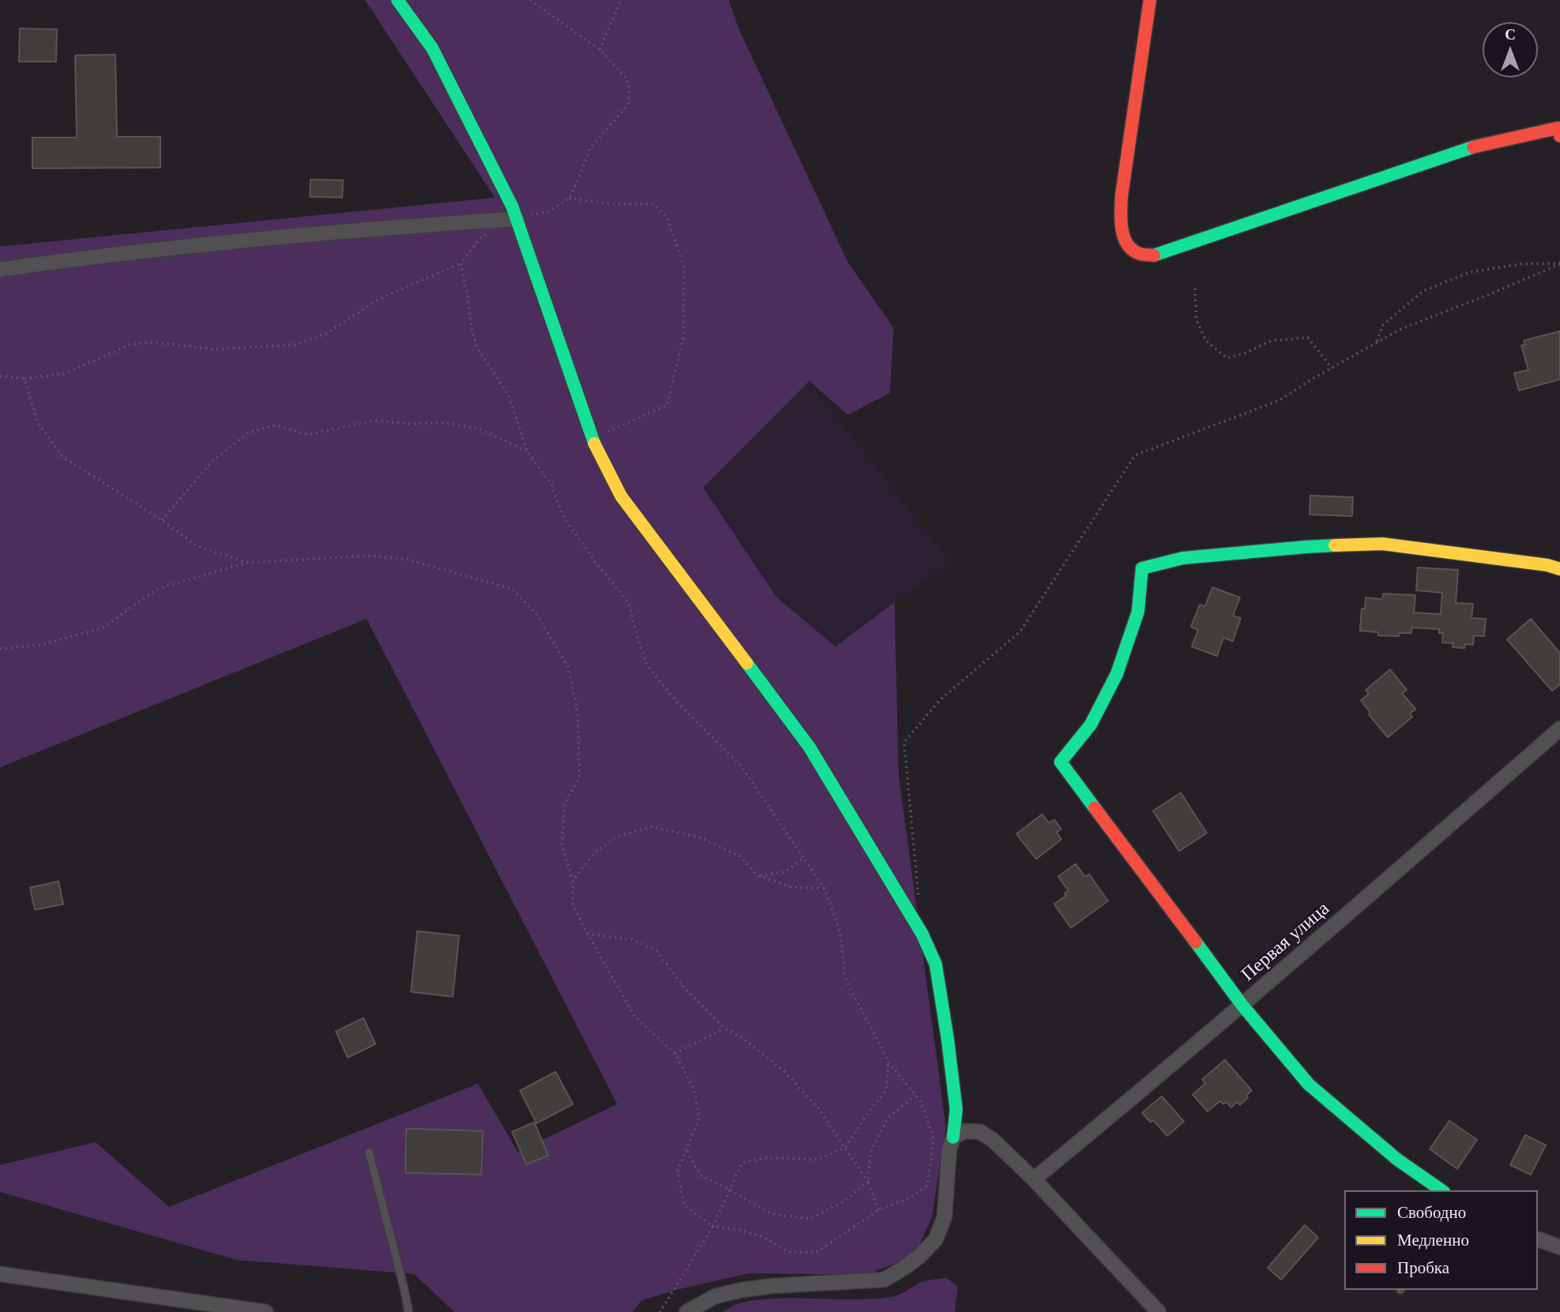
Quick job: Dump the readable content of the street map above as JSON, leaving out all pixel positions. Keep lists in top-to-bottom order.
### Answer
{
  "streets": {
    "street": ["Первая улица"]
  },
  "legend": ["Свободно", "Медленно", "Пробка"],
  "north": "top"
}
